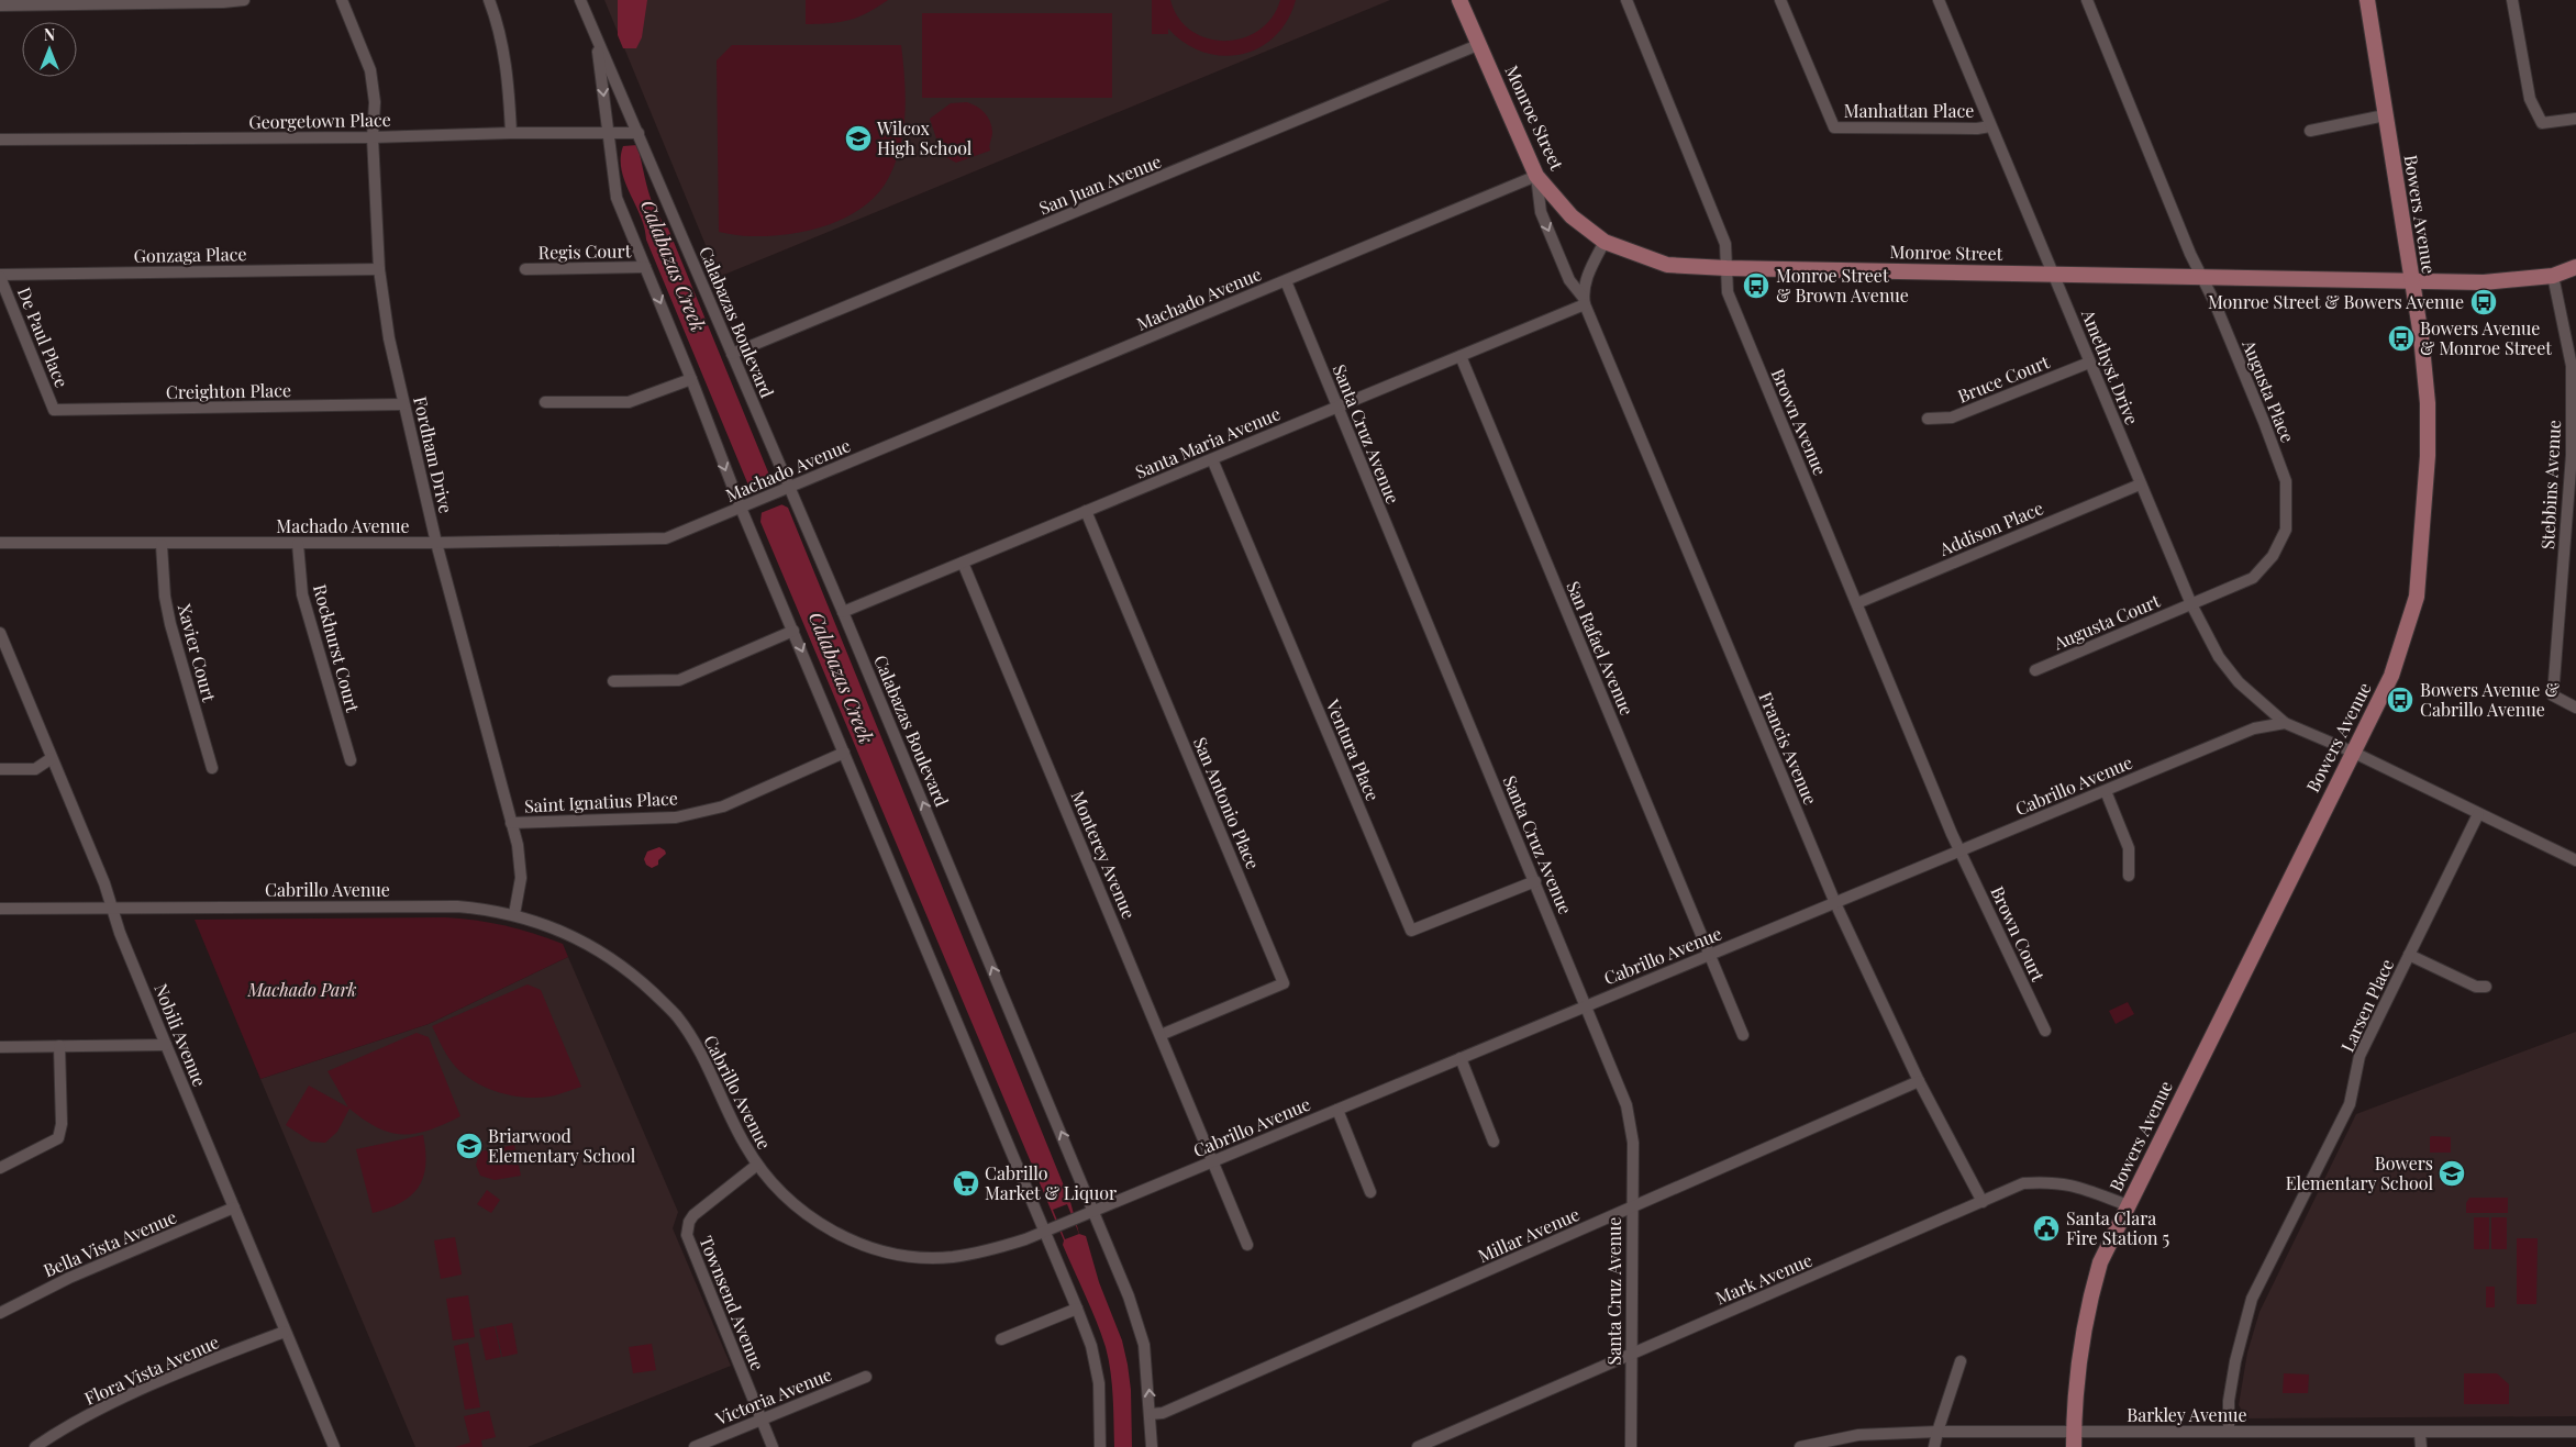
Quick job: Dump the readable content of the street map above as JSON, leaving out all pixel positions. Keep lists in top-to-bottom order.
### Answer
{
  "streets": {
    "main road": ["Monroe Street", "Bowers Avenue"],
    "street": [
      "Manhattan Place",
      "Georgetown Place",
      "San Juan Avenue",
      "Regis Court",
      "Gonzaga Place",
      "Machado Avenue",
      "Calabazas Boulevard",
      "De Paul Place",
      "Amethyst Drive",
      "Bruce Court",
      "Creighton Place",
      "Augusta Place",
      "Brown Avenue",
      "Santa Cruz Avenue",
      "Santa Maria Avenue",
      "Fordham Drive",
      "Stebbins Avenue",
      "Addison Place",
      "Augusta Court",
      "Rockhurst Court",
      "San Rafael Avenue",
      "Xavier Court",
      "Francis Avenue",
      "Ventura Place",
      "Cabrillo Avenue",
      "Saint Ignatius Place",
      "San Antonio Place",
      "Monterey Avenue",
      "Brown Court",
      "Larsen Place",
      "Nobili Avenue",
      "Millar Avenue",
      "Bella Vista Avenue",
      "Mark Avenue",
      "Townsend Avenue",
      "Flora Vista Avenue",
      "Victoria Avenue",
      "Barkley Avenue"
    ]
  },
  "crossings": [
    ["Manhattan Place", "Amethyst Drive"],
    ["Monroe Street", "San Juan Avenue"],
    ["Monroe Street", "Bowers Avenue"],
    ["Monroe Street", "Machado Avenue"],
    ["Monroe Street", "Amethyst Drive"],
    ["Monroe Street", "Augusta Place"],
    ["Monroe Street", "Brown Avenue"],
    ["Monroe Street", "Stebbins Avenue"],
    ["Monroe Street", "Francis Avenue"],
    ["Georgetown Place", "Calabazas Boulevard"],
    ["Georgetown Place", "Fordham Drive"],
    ["San Juan Avenue", "Calabazas Boulevard"],
    ["Bowers Avenue", "Mark Avenue"],
    ["Bowers Avenue", "Barkley Avenue"],
    ["Regis Court", "Calabazas Boulevard"],
    ["Gonzaga Place", "De Paul Place"],
    ["Gonzaga Place", "Fordham Drive"],
    ["Machado Avenue", "Calabazas Boulevard"],
    ["Machado Avenue", "Santa Cruz Avenue"],
    ["Machado Avenue", "Fordham Drive"],
    ["Machado Avenue", "Rockhurst Court"],
    ["Machado Avenue", "Xavier Court"],
    ["Machado Avenue", "Francis Avenue"],
    ["Calabazas Boulevard", "Santa Maria Avenue"],
    ["Calabazas Boulevard", "Cabrillo Avenue"],
    ["Calabazas Boulevard", "Saint Ignatius Place"],
    ["Calabazas Boulevard", "Millar Avenue"],
    ["De Paul Place", "Creighton Place"],
    ["Amethyst Drive", "Bruce Court"],
    ["Amethyst Drive", "Augusta Place"],
    ["Amethyst Drive", "Addison Place"],
    ["Amethyst Drive", "Augusta Court"],
    ["Amethyst Drive", "Cabrillo Avenue"],
    ["Creighton Place", "Fordham Drive"],
    ["Augusta Place", "Augusta Court"],
    ["Brown Avenue", "Addison Place"],
    ["Brown Avenue", "Cabrillo Avenue"],
    ["Brown Avenue", "Brown Court"],
    ["Santa Cruz Avenue", "Santa Maria Avenue"],
    ["Santa Cruz Avenue", "Ventura Place"],
    ["Santa Cruz Avenue", "Cabrillo Avenue"],
    ["Santa Cruz Avenue", "Millar Avenue"],
    ["Santa Cruz Avenue", "Mark Avenue"],
    ["Santa Maria Avenue", "San Rafael Avenue"],
    ["Santa Maria Avenue", "Francis Avenue"],
    ["Santa Maria Avenue", "Ventura Place"],
    ["Santa Maria Avenue", "San Antonio Place"],
    ["Santa Maria Avenue", "Monterey Avenue"],
    ["Fordham Drive", "Cabrillo Avenue"],
    ["Fordham Drive", "Saint Ignatius Place"],
    ["San Rafael Avenue", "Cabrillo Avenue"],
    ["Francis Avenue", "Cabrillo Avenue"],
    ["Francis Avenue", "Millar Avenue"],
    ["Francis Avenue", "Mark Avenue"],
    ["Cabrillo Avenue", "Monterey Avenue"],
    ["Cabrillo Avenue", "Brown Court"],
    ["Cabrillo Avenue", "Nobili Avenue"],
    ["Cabrillo Avenue", "Townsend Avenue"],
    ["San Antonio Place", "Monterey Avenue"],
    ["Larsen Place", "Barkley Avenue"],
    ["Nobili Avenue", "Bella Vista Avenue"],
    ["Nobili Avenue", "Flora Vista Avenue"],
    ["Townsend Avenue", "Victoria Avenue"]
  ],
  "water": ["Calabazas Creek"],
  "parks": ["Machado Park"],
  "places": {
    "school or university": ["Wilcox High School", "Briarwood Elementary School", "Bowers Elementary School"],
    "bus stop": [
      "Monroe Street & Brown Avenue",
      "Monroe Street & Bowers Avenue",
      "Bowers Avenue & Monroe Street",
      "Bowers Avenue & Cabrillo Avenue"
    ],
    "supermarket": ["Cabrillo Market & Liquor"],
    "public building": ["Santa Clara Fire Station 5"]
  },
  "north": "top"
}
